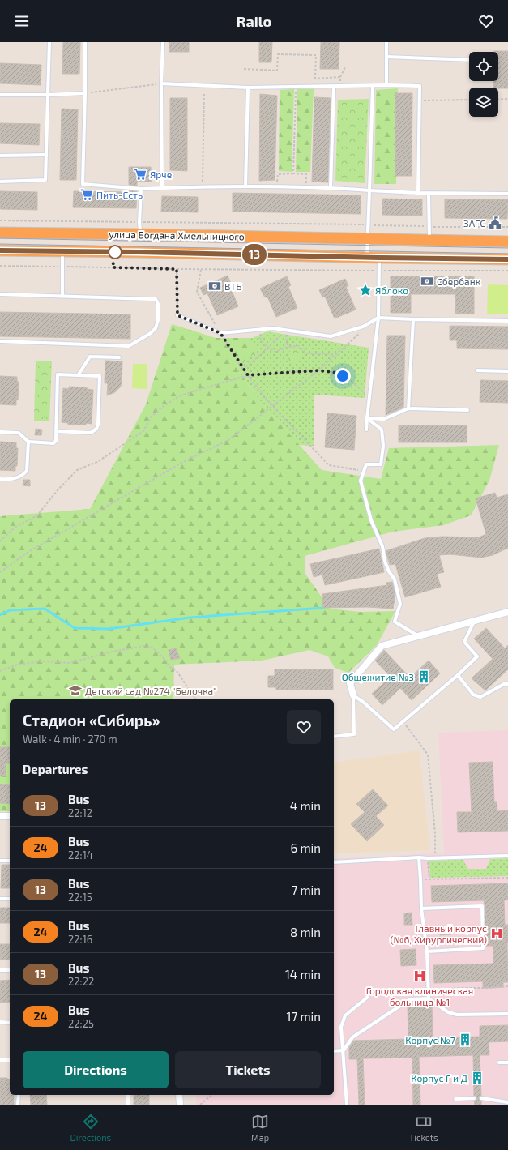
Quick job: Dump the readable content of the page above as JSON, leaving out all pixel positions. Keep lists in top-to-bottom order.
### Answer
{
  "streets": {
    "highway": ["улица Богдана Хмельницкого"]
  },
  "places": {
    "supermarket": ["Ярче", "Пить-Есть"],
    "public building": ["ЗАГС"],
    "bank": ["Сбербанк", "ВТБ"],
    "place": ["Яблоко"],
    "building": ["Общежитие №3", "Корпус №7", "Корпус Г и Д"],
    "school or university": ["Детский сад №274 \"Белочка\""],
    "hospital": ["Главный корпус (№6, Хирургический)", "Городская клиническая больница №1"]
  },
  "lines": ["bus line 13"],
  "page": {
    "header": "Railo",
    "on_map": "13",
    "heading": [
      ["Стадион «Сибирь»", "Walk · 4 min · 270 m"],
      "Departures"
    ],
    "list": [
      {
        "mark": "13",
        "name": "Bus",
        "note": "22:12",
        "value": "4 min"
      },
      {
        "mark": "24",
        "name": "Bus",
        "note": "22:14",
        "value": "6 min"
      },
      {
        "mark": "13",
        "name": "Bus",
        "note": "22:15",
        "value": "7 min"
      },
      {
        "mark": "24",
        "name": "Bus",
        "note": "22:16",
        "value": "8 min"
      },
      {
        "mark": "13",
        "name": "Bus",
        "note": "22:22",
        "value": "14 min"
      },
      {
        "mark": "24",
        "name": "Bus",
        "note": "22:25",
        "value": "17 min"
      }
    ],
    "buttons": ["Directions", "Tickets"],
    "tabs": ["Directions", "Map", "Tickets"]
  }
}
